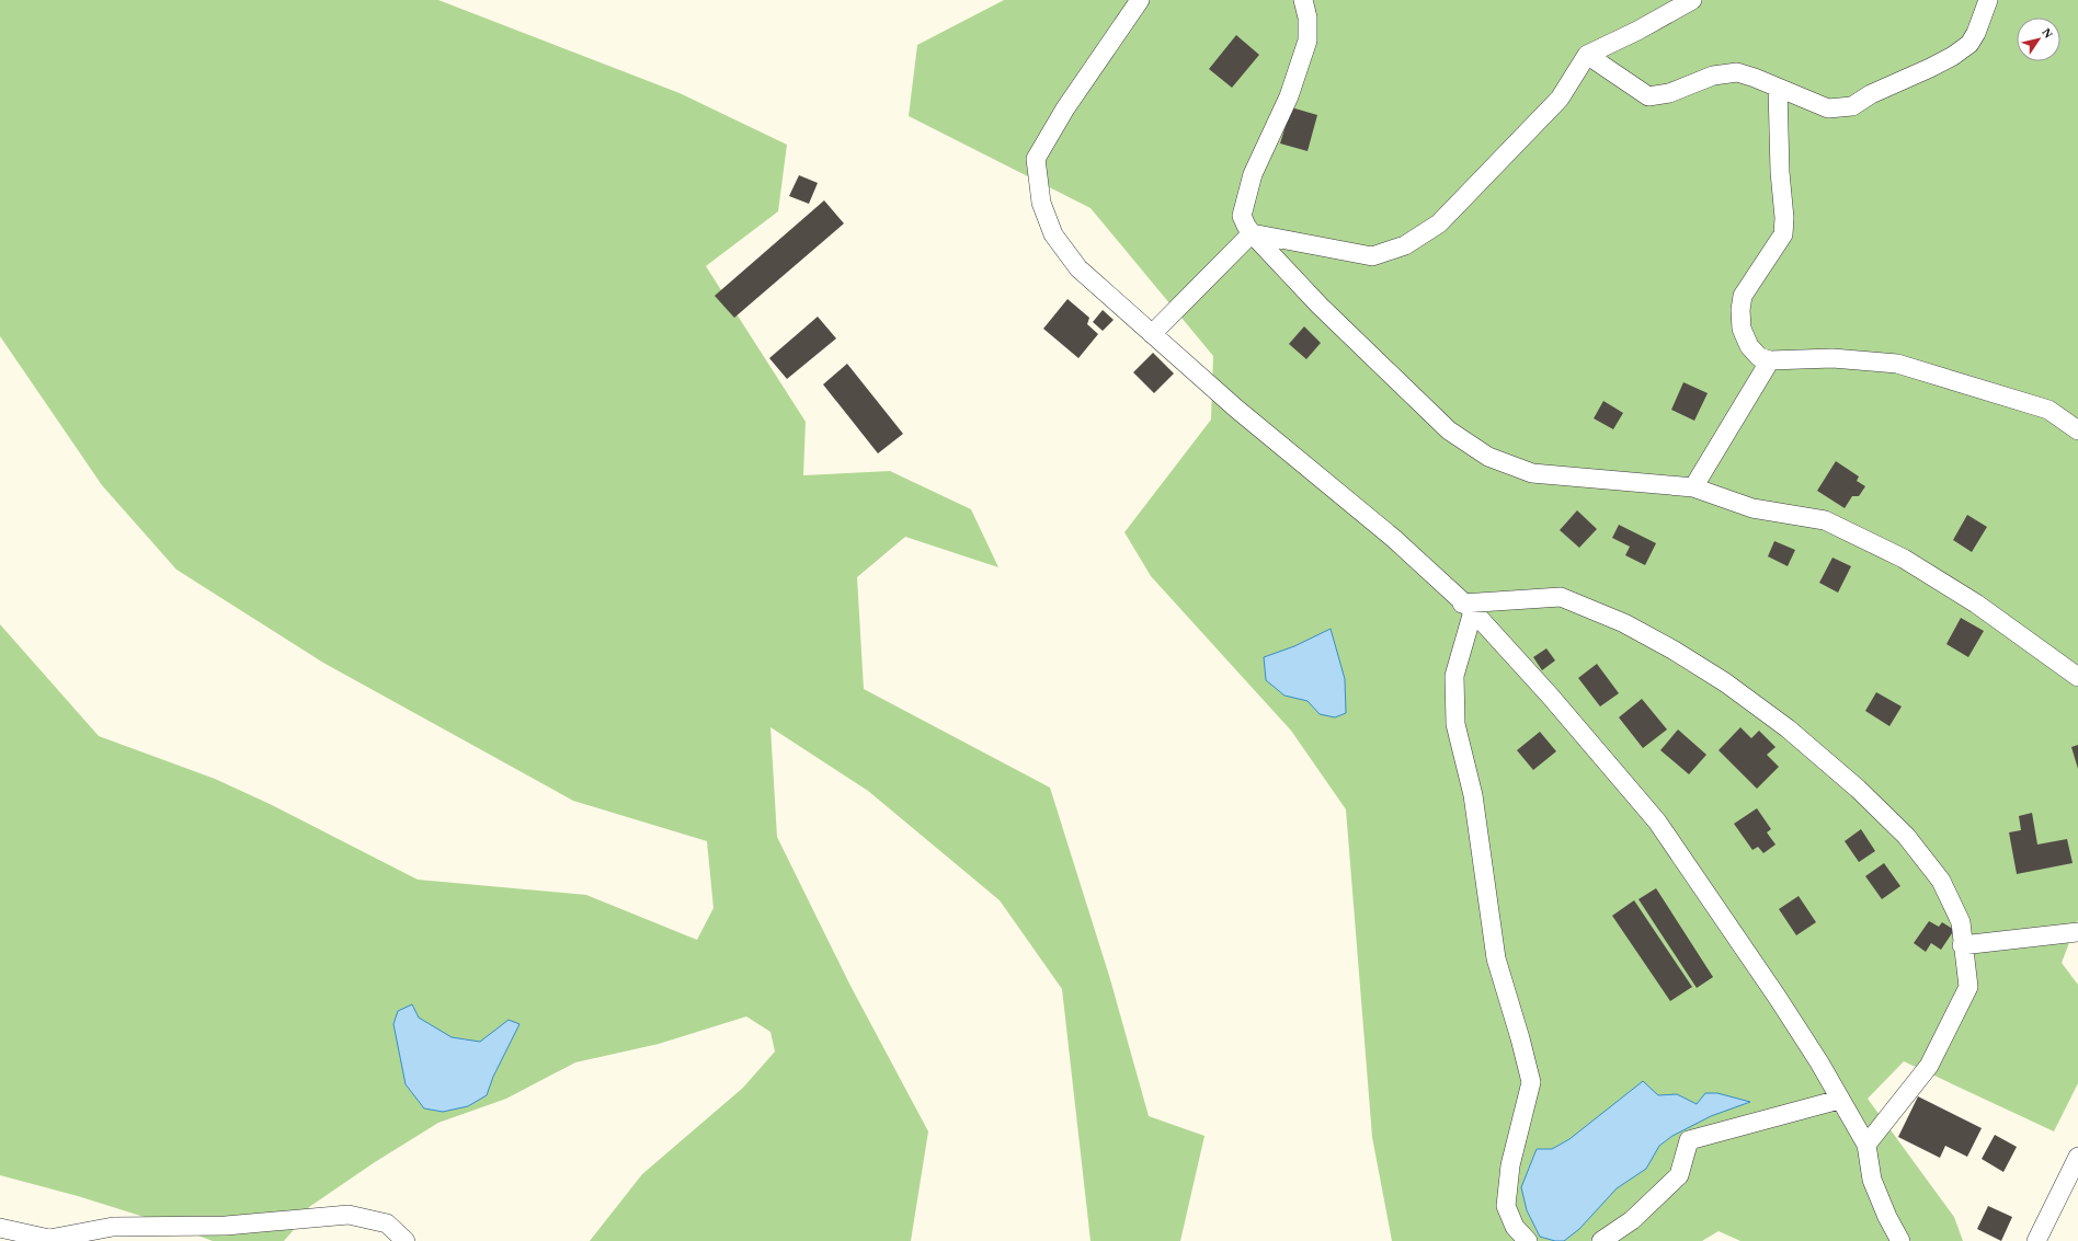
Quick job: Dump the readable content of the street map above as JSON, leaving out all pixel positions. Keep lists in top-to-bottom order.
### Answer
{
  "north": "top right"
}
